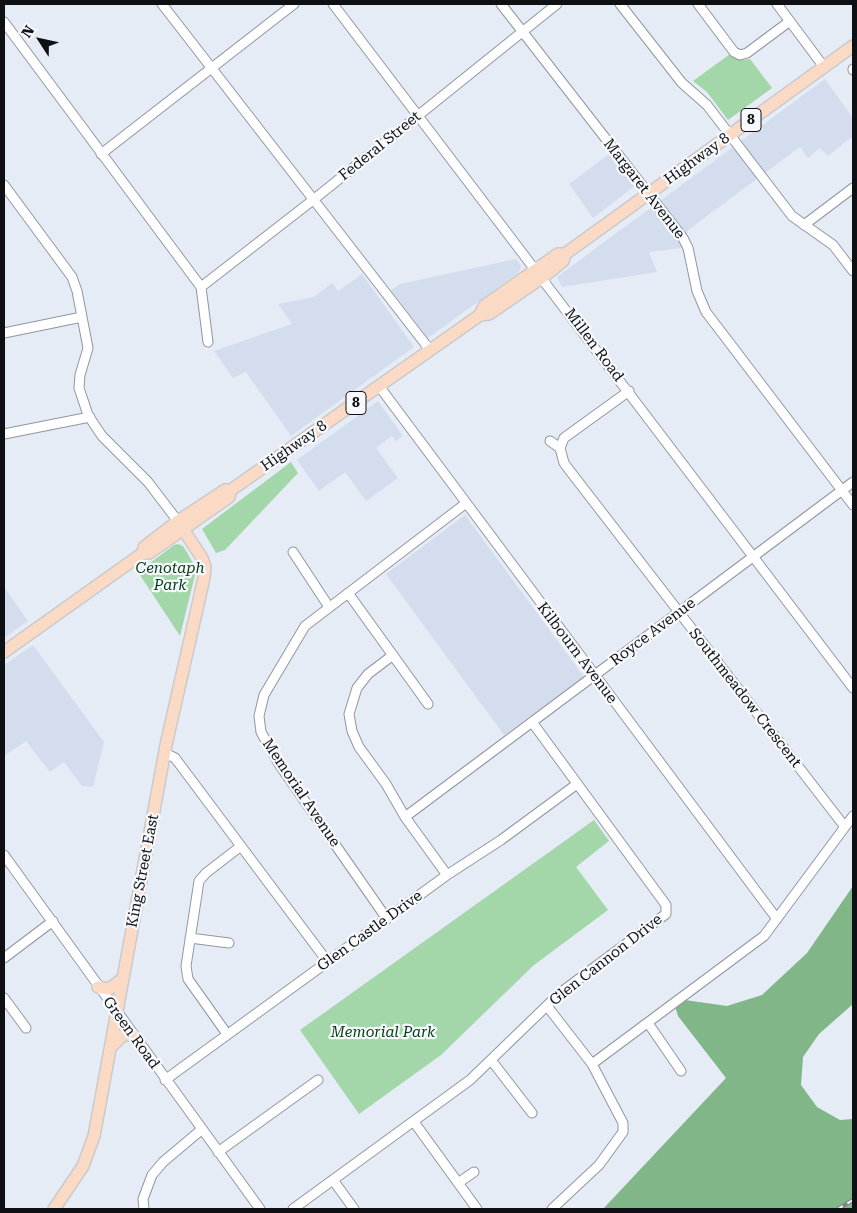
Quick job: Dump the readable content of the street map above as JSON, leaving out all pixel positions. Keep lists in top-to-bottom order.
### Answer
{
  "streets": {
    "main road": ["8", "Highway 8", "King Street East"],
    "street": [
      "Federal Street",
      "Margaret Avenue",
      "Millen Road",
      "Royce Avenue",
      "Kilbourn Avenue",
      "Southmeadow Crescent",
      "Memorial Avenue",
      "Glen Castle Drive",
      "Glen Cannon Drive",
      "Green Road"
    ]
  },
  "crossings": [
    ["Federal Street", "Margaret Avenue"],
    ["Federal Street", "Millen Road"],
    ["Highway 8", "Margaret Avenue"],
    ["Highway 8", "Millen Road"],
    ["Highway 8", "Kilbourn Avenue"],
    ["Highway 8", "King Street East"],
    ["Margaret Avenue", "Royce Avenue"],
    ["Millen Road", "Royce Avenue"],
    ["Royce Avenue", "Kilbourn Avenue"],
    ["Royce Avenue", "Southmeadow Crescent"],
    ["Royce Avenue", "Glen Cannon Drive"],
    ["Kilbourn Avenue", "Memorial Avenue"],
    ["Memorial Avenue", "Glen Castle Drive"],
    ["King Street East", "Green Road"],
    ["Glen Castle Drive", "Glen Cannon Drive"],
    ["Glen Castle Drive", "Green Road"]
  ],
  "parks": ["Cenotaph Park", "Memorial Park"],
  "north": "top left"
}
